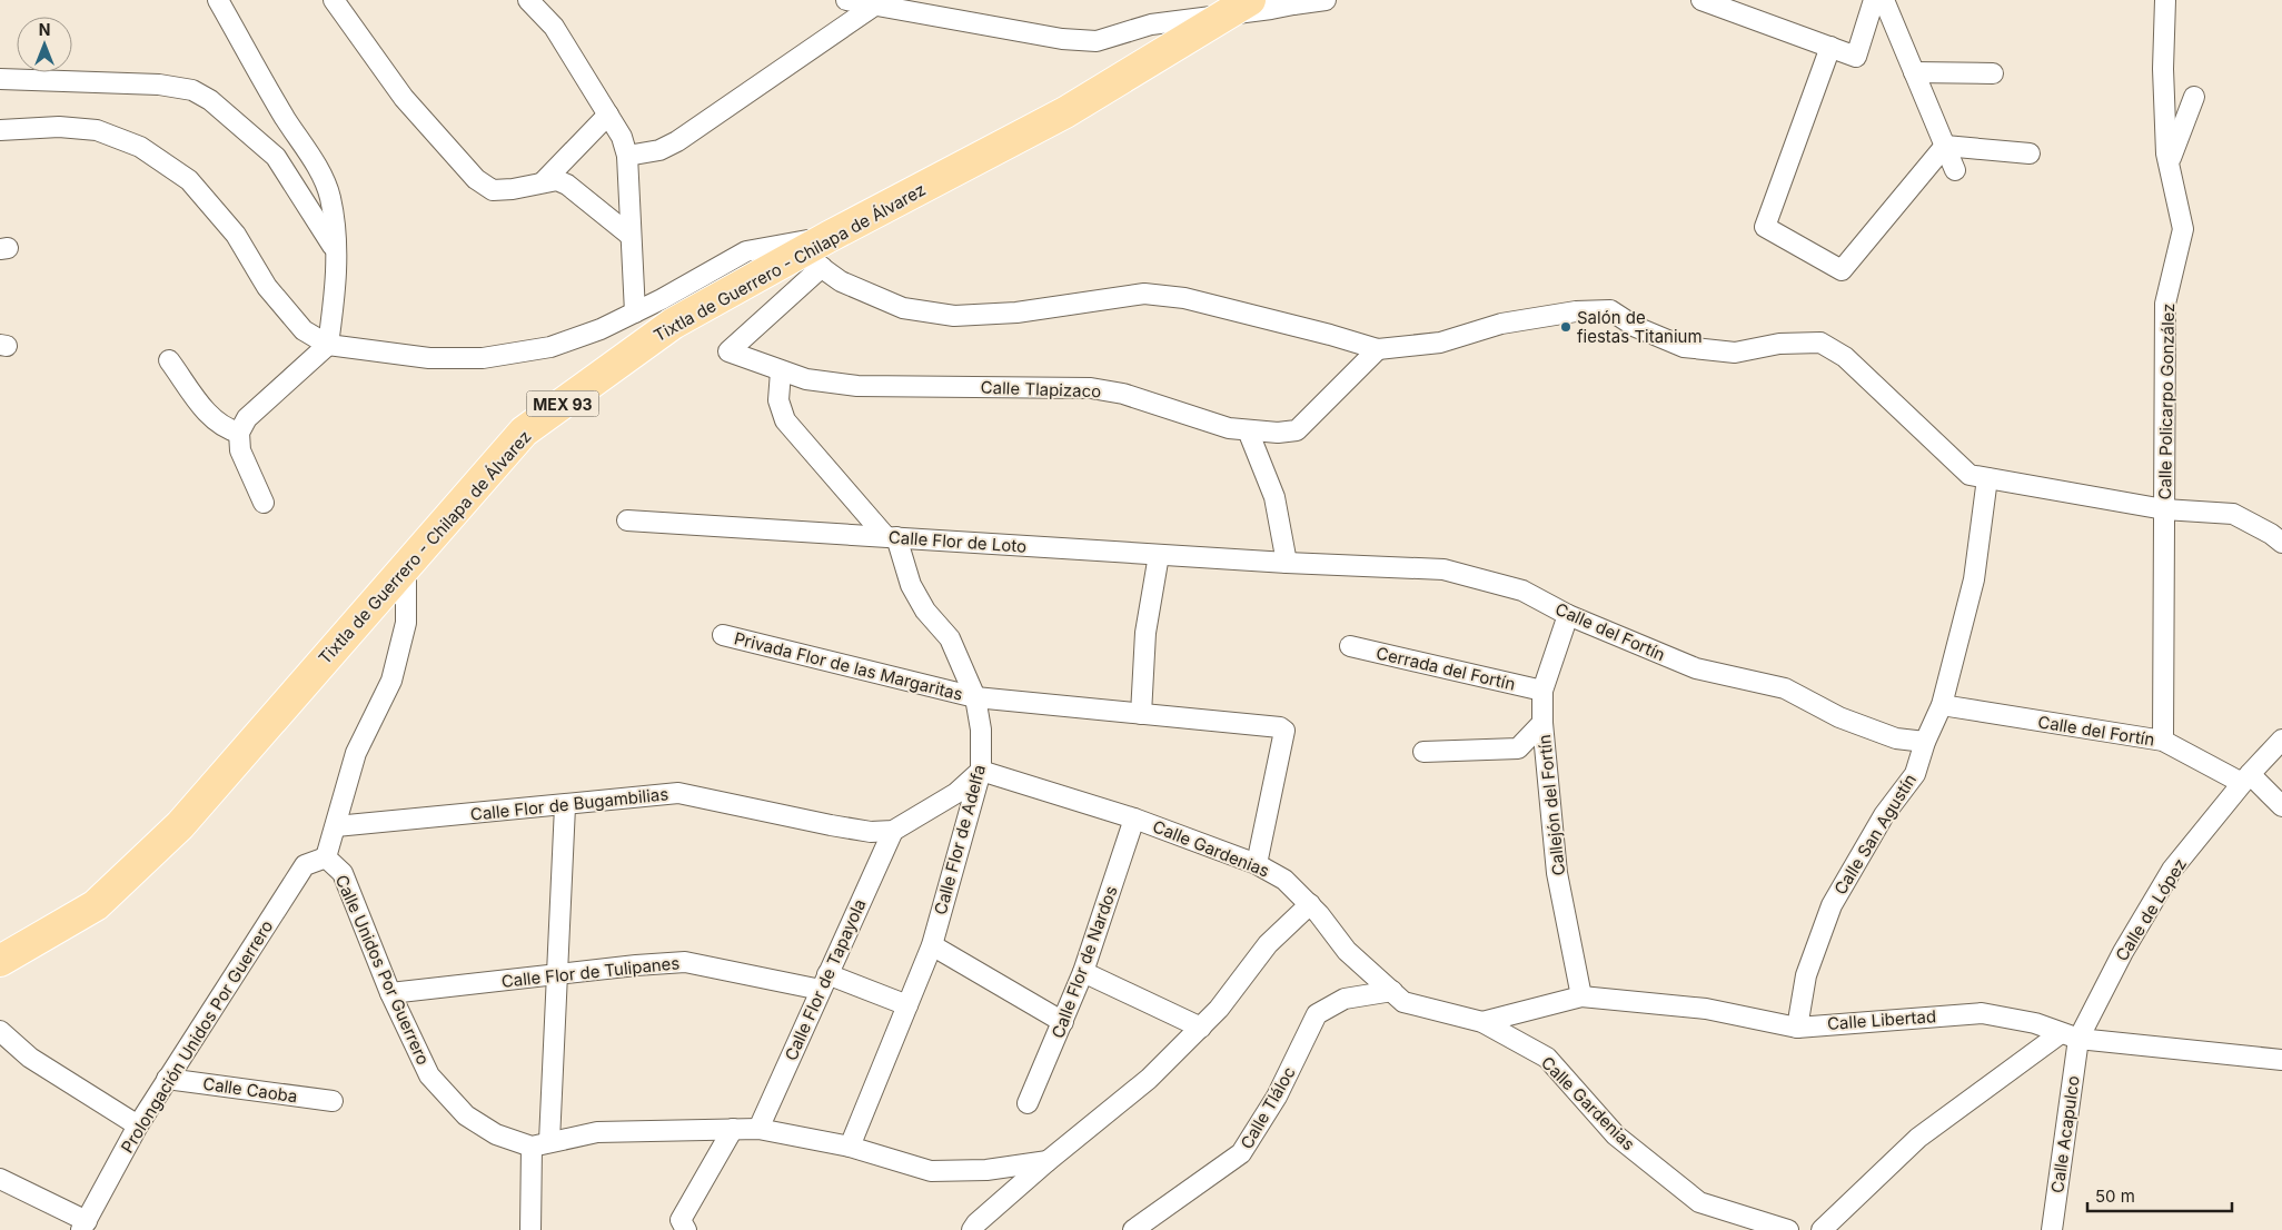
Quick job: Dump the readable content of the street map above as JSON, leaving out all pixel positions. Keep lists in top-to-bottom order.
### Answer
{
  "streets": {
    "main road": ["Tixtla de Guerrero - Chilapa de Álvarez", "MEX 93"],
    "street": [
      "Calle Tlapizaco",
      "Calle Policarpo González",
      "Calle Flor de Loto",
      "Calle del Fortín",
      "Privada Flor de las Margaritas",
      "Cerrada del Fortín",
      "Calle Flor de Bugambilias",
      "Callejón del Fortín",
      "Calle San Agustín",
      "Calle Flor de Adelfa",
      "Calle Gardenias",
      "Calle de López",
      "Calle Flor de Nardos",
      "Calle Unidos Por Guerrero",
      "Calle Flor de Tulipanes",
      "Calle Flor de Tapayola",
      "Calle Libertad",
      "Prolongación Unidos Por Guerrero",
      "Calle Caoba",
      "Calle Tláloc",
      "Calle Acapulco"
    ]
  },
  "crossings": [
    ["Tixtla de Guerrero - Chilapa de Álvarez", "Calle Tlapizaco"],
    ["Tixtla de Guerrero - Chilapa de Álvarez", "Calle Unidos Por Guerrero"],
    ["Calle Tlapizaco", "Calle Flor de Adelfa"],
    ["Calle Policarpo González", "Calle del Fortín"],
    ["Calle Flor de Loto", "Calle del Fortín"],
    ["Calle Flor de Loto", "Calle Flor de Adelfa"],
    ["Calle del Fortín", "Callejón del Fortín"],
    ["Calle del Fortín", "Calle San Agustín"],
    ["Calle del Fortín", "Calle de López"],
    ["Privada Flor de las Margaritas", "Calle Flor de Adelfa"],
    ["Cerrada del Fortín", "Callejón del Fortín"],
    ["Calle Flor de Bugambilias", "Calle Unidos Por Guerrero"],
    ["Calle Flor de Bugambilias", "Calle Flor de Tapayola"],
    ["Callejón del Fortín", "Calle Libertad"],
    ["Calle San Agustín", "Calle Libertad"],
    ["Calle Flor de Adelfa", "Calle Gardenias"],
    ["Calle Flor de Adelfa", "Calle Unidos Por Guerrero"],
    ["Calle Flor de Adelfa", "Calle Flor de Tulipanes"],
    ["Calle Gardenias", "Calle Flor de Nardos"],
    ["Calle Gardenias", "Calle Libertad"],
    ["Calle Gardenias", "Calle Tláloc"],
    ["Calle de López", "Calle Libertad"],
    ["Calle de López", "Calle Acapulco"],
    ["Calle Unidos Por Guerrero", "Calle Flor de Tulipanes"],
    ["Calle Unidos Por Guerrero", "Calle Flor de Tapayola"],
    ["Calle Unidos Por Guerrero", "Prolongación Unidos Por Guerrero"],
    ["Calle Flor de Tulipanes", "Calle Flor de Tapayola"],
    ["Calle Libertad", "Calle Acapulco"],
    ["Prolongación Unidos Por Guerrero", "Calle Caoba"]
  ],
  "places": ["Salón de fiestas Titanium"],
  "scale_bar": "50 m",
  "north": "top"
}
